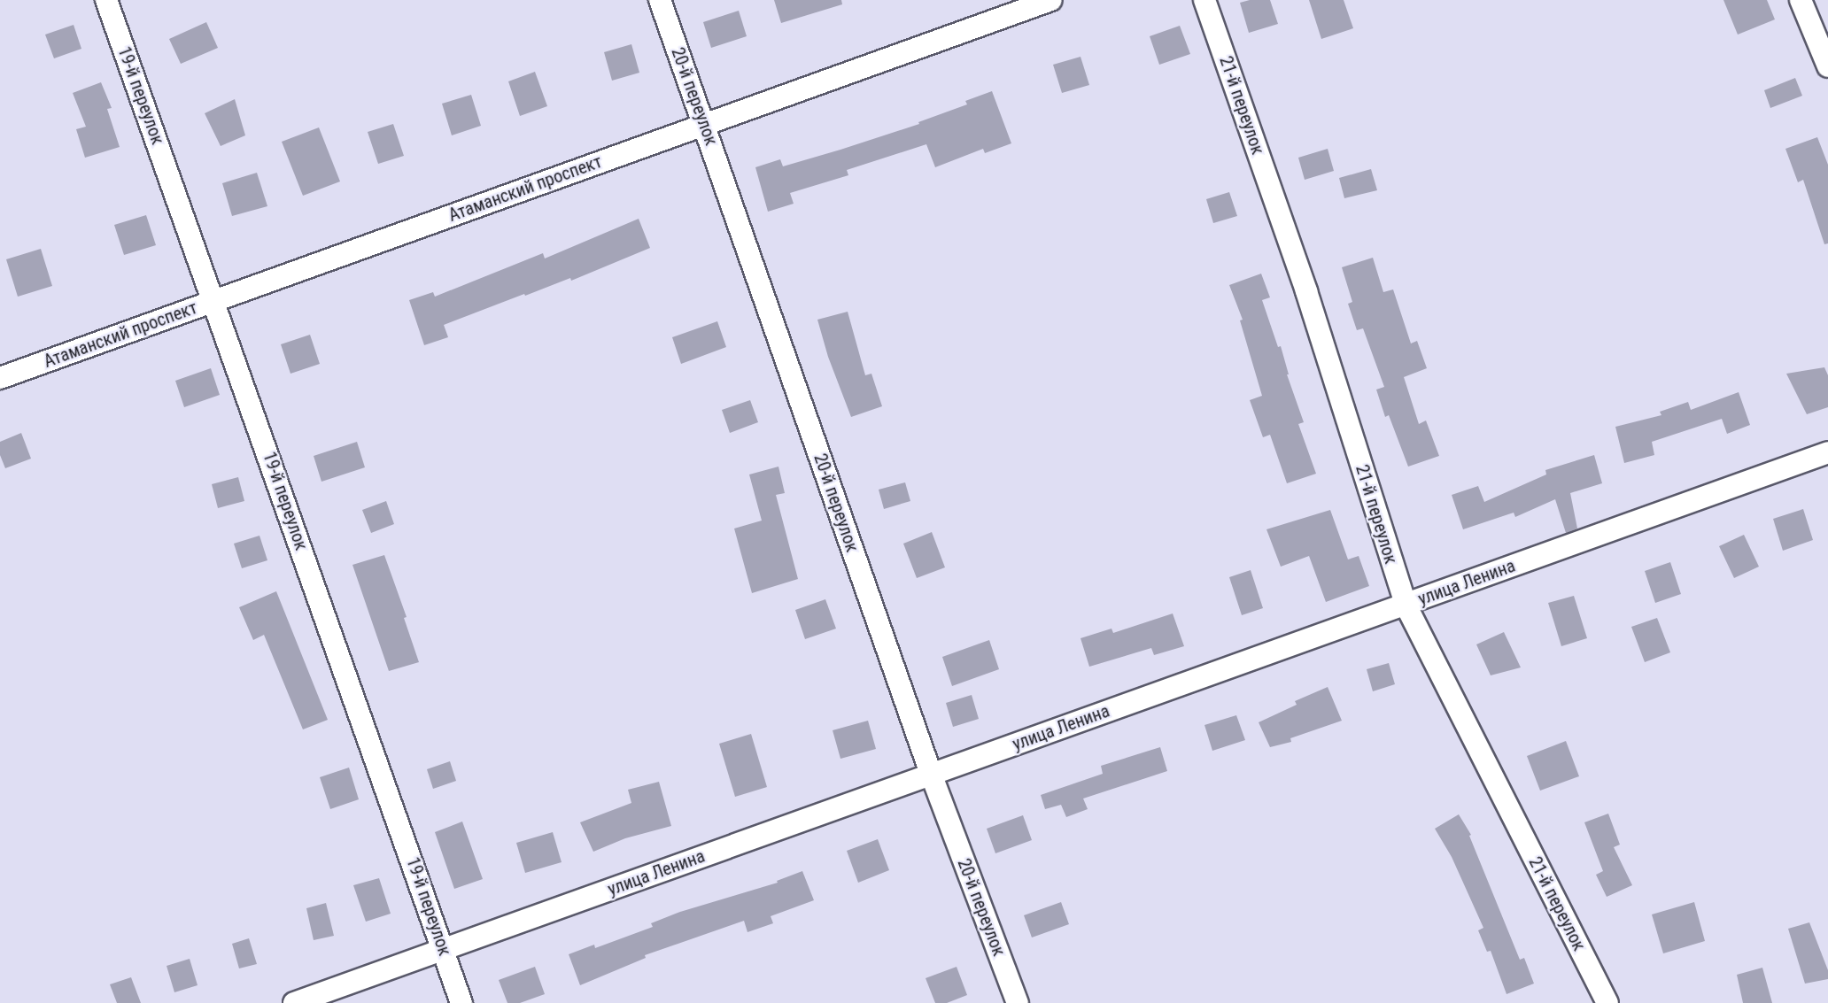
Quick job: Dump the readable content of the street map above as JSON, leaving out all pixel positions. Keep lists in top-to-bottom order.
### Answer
{
  "streets": {
    "street": [
      "19-й переулок",
      "20-й переулок",
      "21-й переулок",
      "Атаманский проспект",
      "улица Ленина"
    ]
  },
  "crossings": [
    ["19-й переулок", "Атаманский проспект"],
    ["19-й переулок", "улица Ленина"],
    ["20-й переулок", "Атаманский проспект"],
    ["20-й переулок", "улица Ленина"],
    ["21-й переулок", "улица Ленина"]
  ]
}
